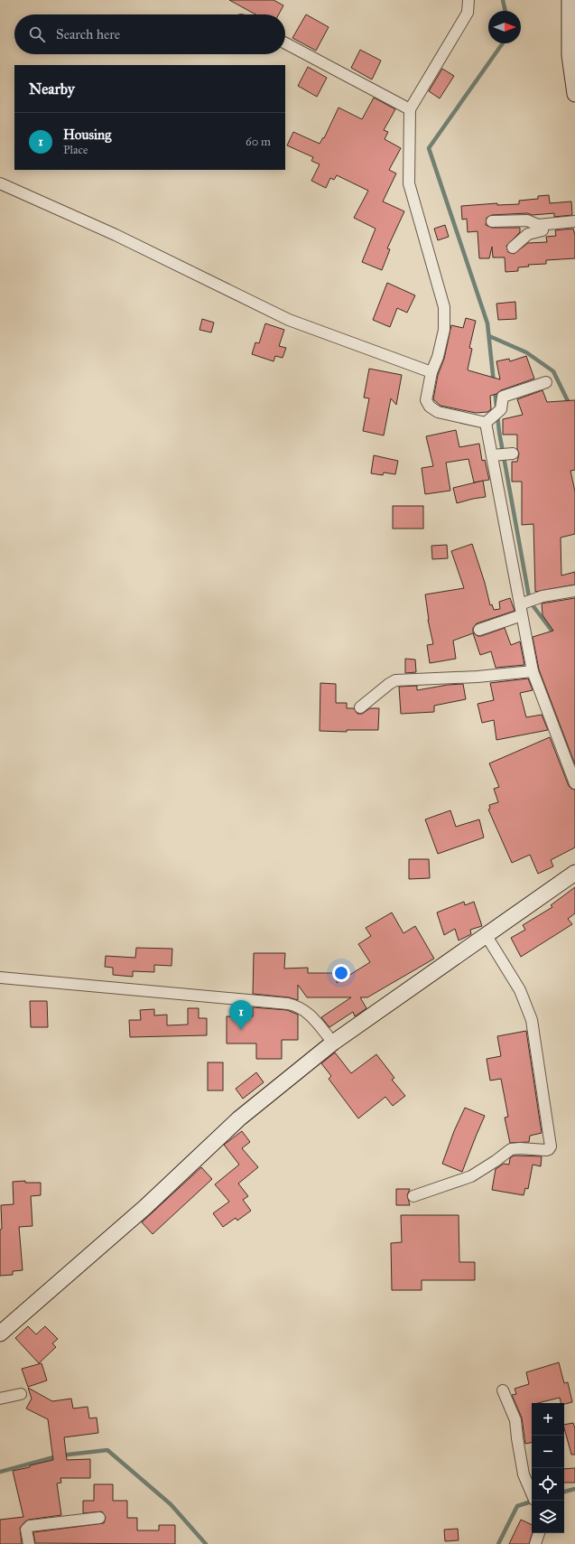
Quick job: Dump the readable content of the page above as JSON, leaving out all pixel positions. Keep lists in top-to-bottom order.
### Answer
{
  "north": "right",
  "page": {
    "search": "Search here",
    "heading": "Nearby",
    "list": [
      {
        "mark": "1",
        "name": "Housing",
        "note": "Place",
        "value": "60 m"
      }
    ],
    "pins": "1",
    "map_buttons": ["+", "−"]
  }
}
